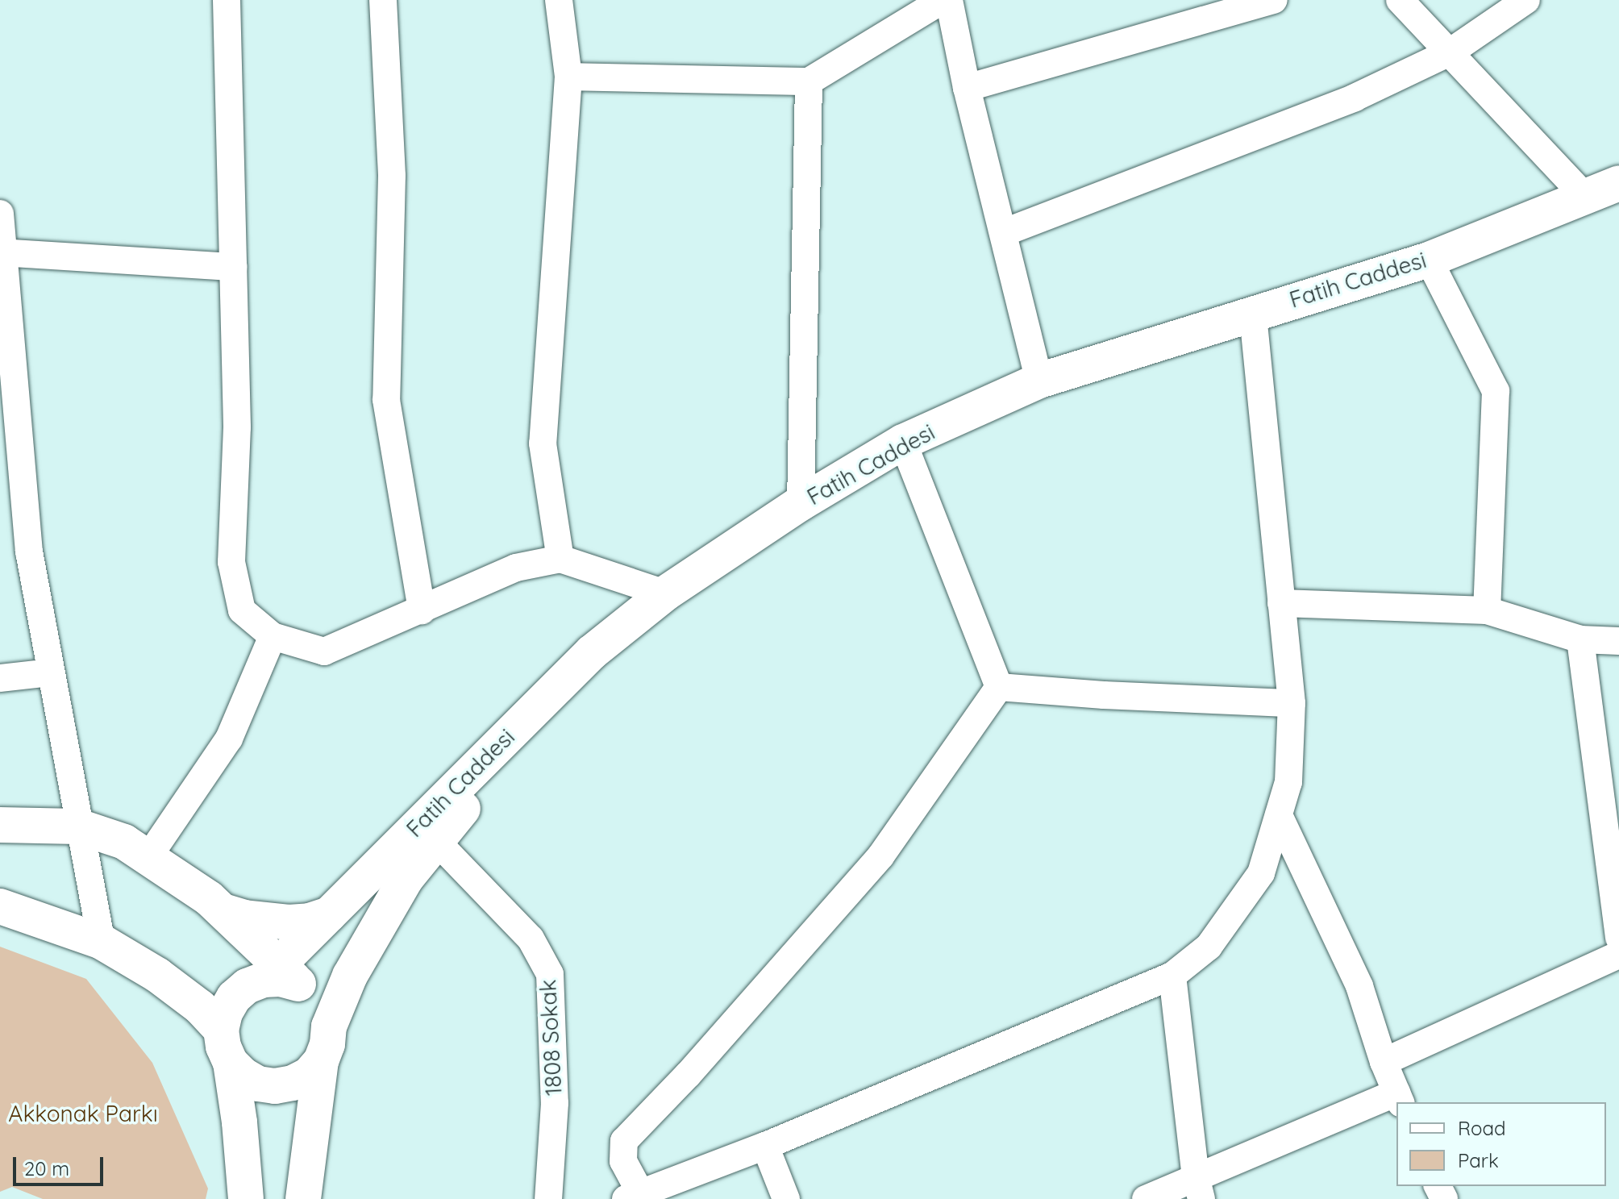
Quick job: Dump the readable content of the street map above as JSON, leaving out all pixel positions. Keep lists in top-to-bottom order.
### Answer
{
  "streets": {
    "main road": ["Fatih Caddesi"],
    "street": ["1808 Sokak"]
  },
  "parks": ["Akkonak Parkı"],
  "legend": ["Road", "Park"],
  "scale_bar": "20 m"
}
